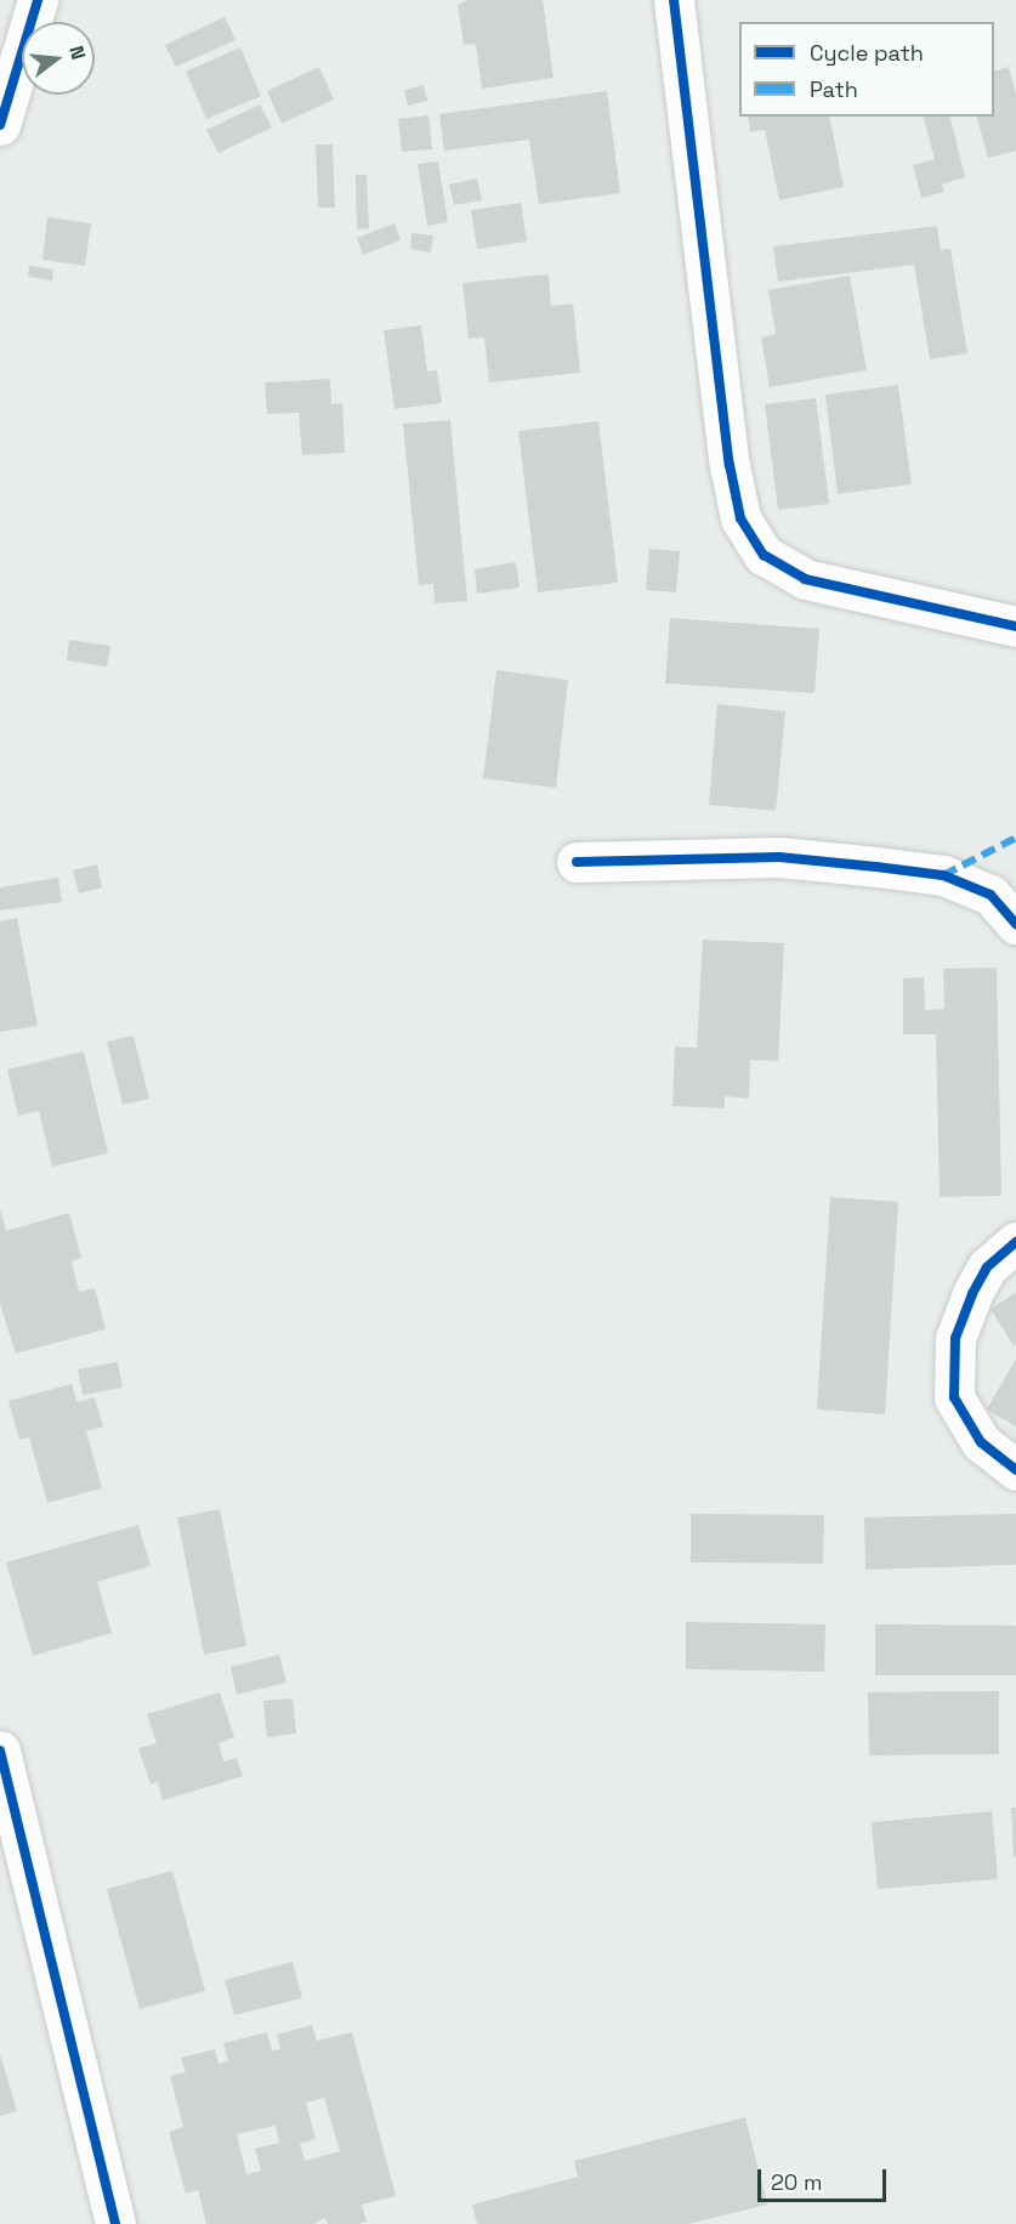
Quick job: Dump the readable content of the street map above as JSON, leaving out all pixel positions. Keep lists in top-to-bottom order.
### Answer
{
  "legend": ["Cycle path", "Path"],
  "scale_bar": "20 m",
  "north": "right"
}
